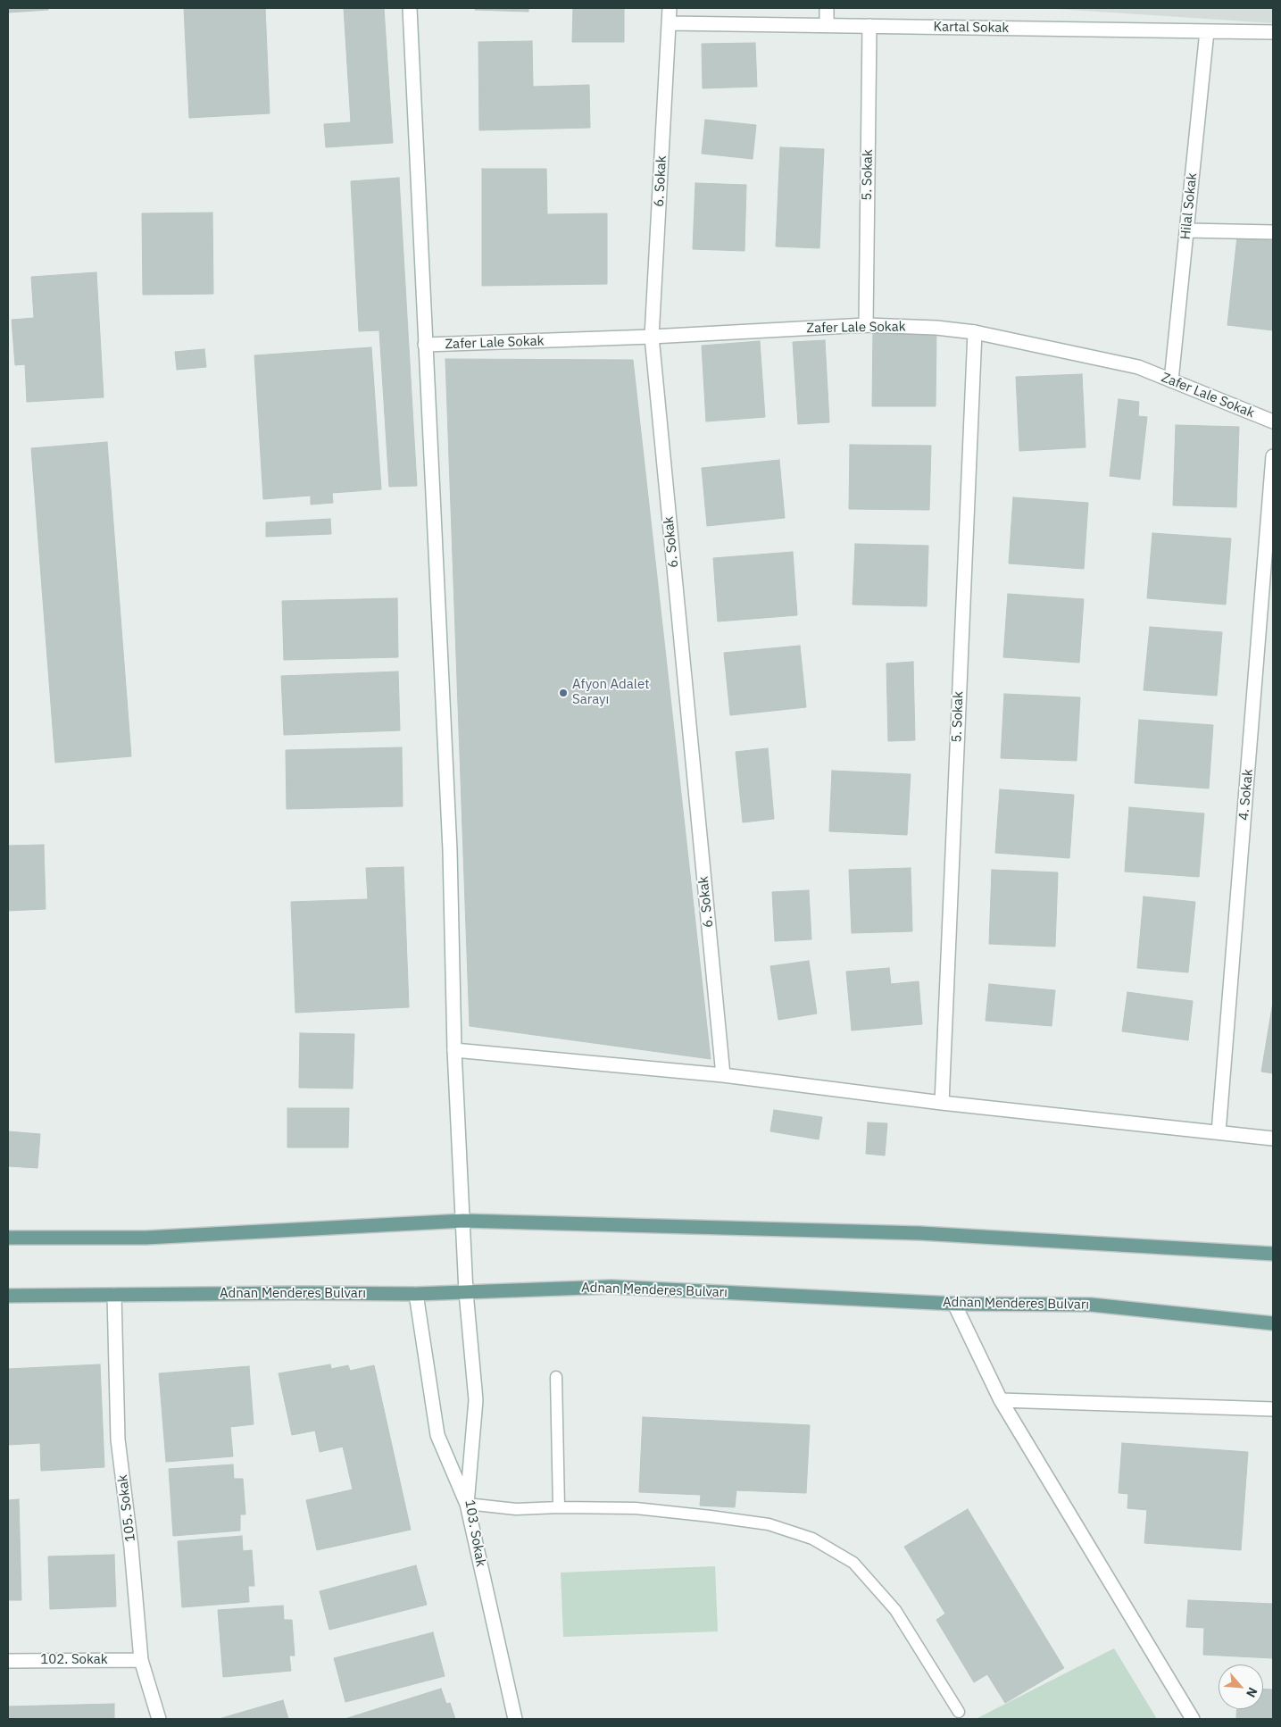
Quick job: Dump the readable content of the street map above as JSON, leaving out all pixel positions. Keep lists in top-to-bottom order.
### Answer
{
  "streets": {
    "main road": ["Adnan Menderes Bulvarı"],
    "street": [
      "Kartal Sokak",
      "5. Sokak",
      "6. Sokak",
      "Hilal Sokak",
      "Zafer Lale Sokak",
      "4. Sokak",
      "105. Sokak",
      "103. Sokak",
      "102. Sokak"
    ]
  },
  "crossings": [
    ["Kartal Sokak", "5. Sokak"],
    ["Kartal Sokak", "6. Sokak"],
    ["Kartal Sokak", "Hilal Sokak"],
    ["5. Sokak", "Zafer Lale Sokak"],
    ["6. Sokak", "Zafer Lale Sokak"],
    ["Hilal Sokak", "Zafer Lale Sokak"],
    ["Zafer Lale Sokak", "103. Sokak"],
    ["Adnan Menderes Bulvarı", "105. Sokak"],
    ["Adnan Menderes Bulvarı", "103. Sokak"],
    ["105. Sokak", "102. Sokak"]
  ],
  "places": ["Afyon Adalet Sarayı"],
  "north": "bottom right"
}
